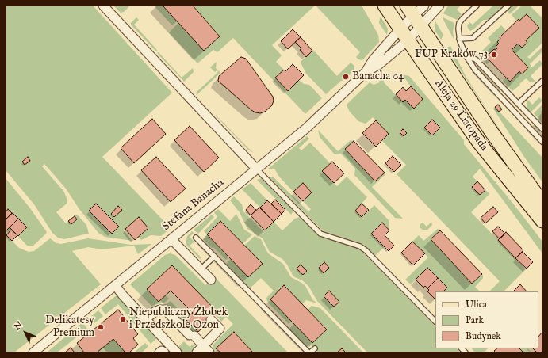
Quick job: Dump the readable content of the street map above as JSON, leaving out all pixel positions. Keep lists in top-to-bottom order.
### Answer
{
  "streets": {
    "main road": ["Aleja 29 Listopada"],
    "street": ["Stefana Banacha"]
  },
  "crossings": [
    ["Aleja 29 Listopada", "Stefana Banacha"]
  ],
  "places": [
    "FUP Kraków 73",
    "Banacha 04",
    "Niepubliczny Żłobek i Przedszkole Ozon",
    "Delikatesy Premium"
  ],
  "legend": ["Ulica", "Park", "Budynek"],
  "north": "top left"
}
